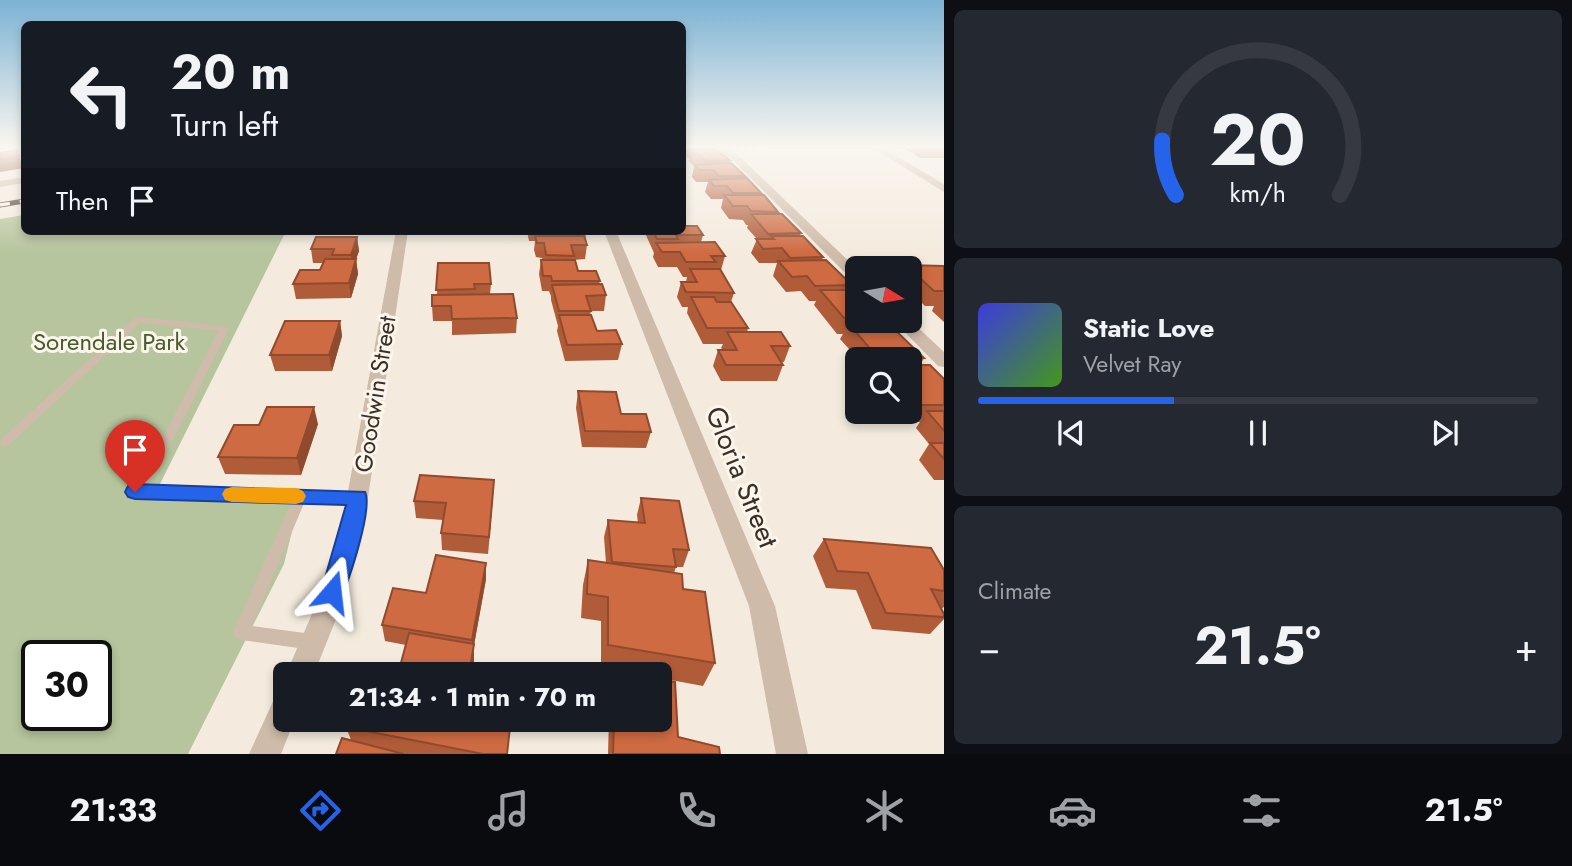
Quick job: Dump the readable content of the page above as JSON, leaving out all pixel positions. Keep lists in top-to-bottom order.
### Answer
{
  "streets": {
    "street": ["Goodwin Street", "Gloria Street"]
  },
  "parks": ["Sorendale Park"],
  "north": "right",
  "page": {
    "turn": ["20 m", "Turn left"],
    "then": "Then",
    "song": ["Static Love", "Velvet Ray"],
    "tile": "Climate",
    "heat": ["−", "21.5°", "+"],
    "limit": "30",
    "trip": "21:34 · 1 min · 70 m",
    "tabs": ["21:33", "21.5°"],
    "gauge": ["20", "km/h"]
  }
}
